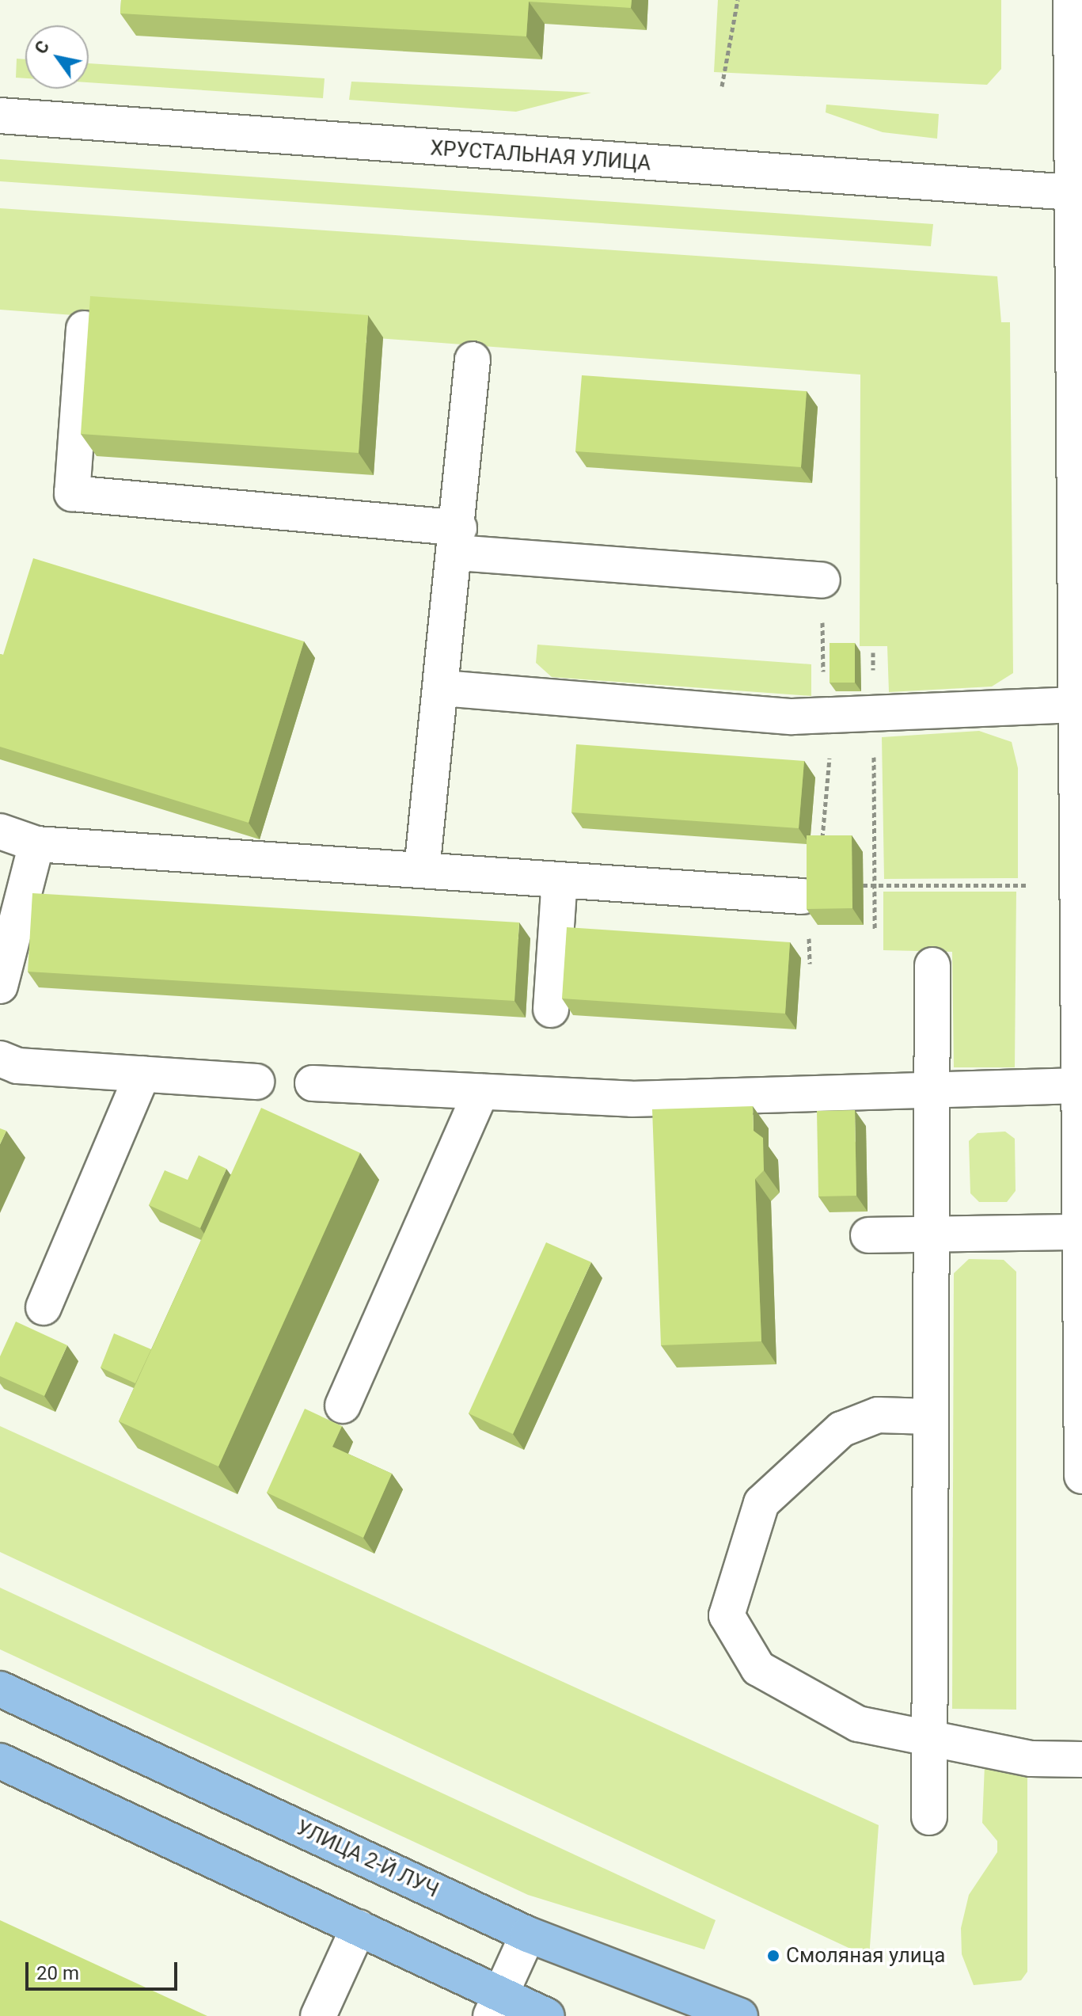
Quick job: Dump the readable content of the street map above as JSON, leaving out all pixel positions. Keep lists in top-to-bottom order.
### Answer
{
  "streets": {
    "main road": ["УЛИЦА 2-Й ЛУЧ"],
    "street": ["ХРУСТАЛЬНАЯ УЛИЦА"]
  },
  "places": ["Смоляная улица"],
  "scale_bar": "20 m",
  "north": "top left"
}
